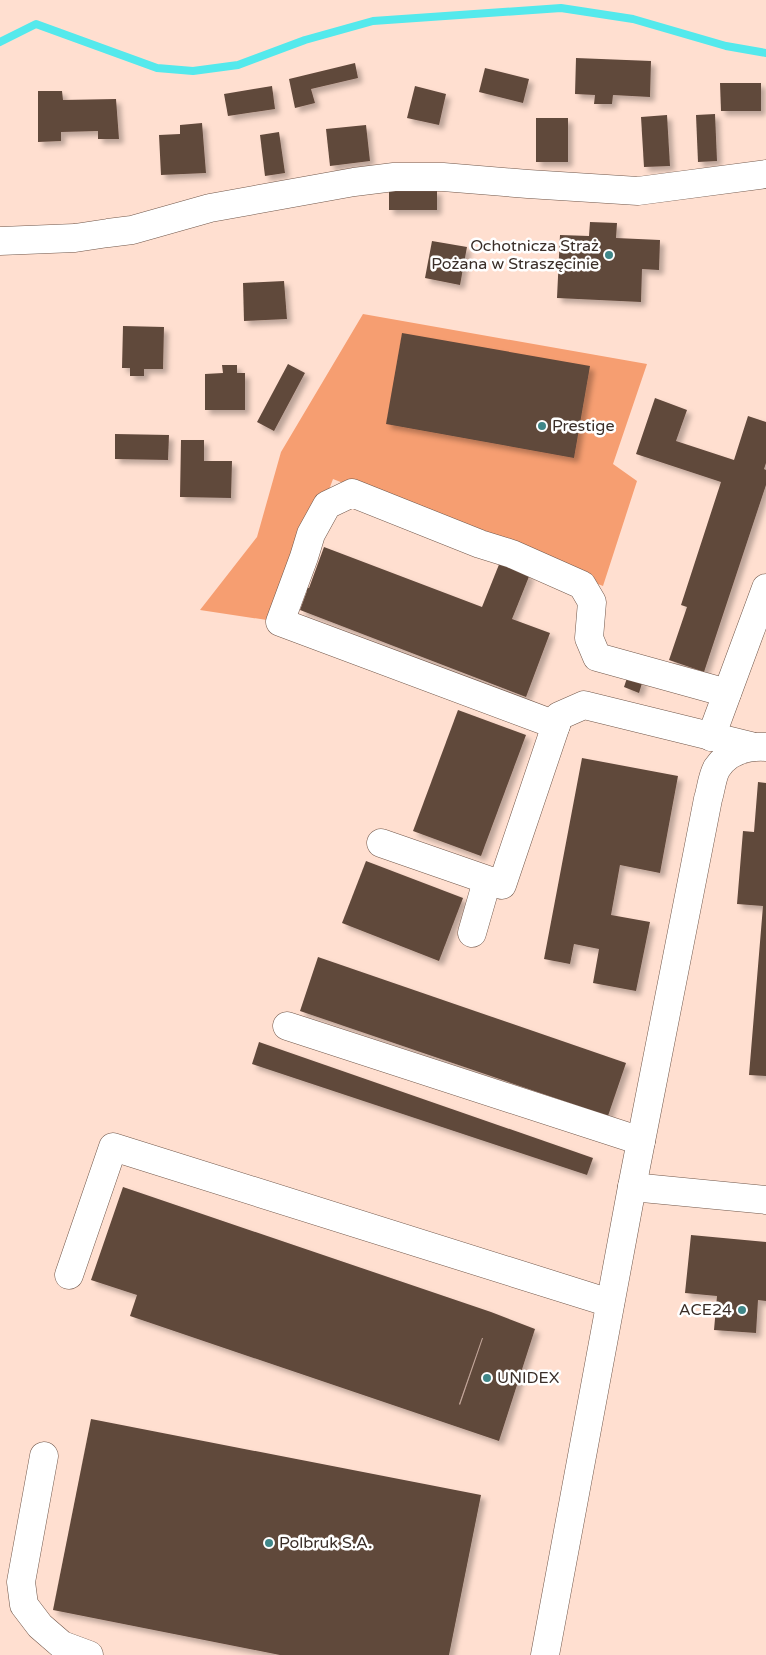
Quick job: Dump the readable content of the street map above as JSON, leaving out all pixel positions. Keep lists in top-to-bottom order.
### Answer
{
  "places": [
    "Ochotnicza Straż Pożana w Straszęcinie",
    "Prestige",
    "ACE24",
    "UNIDEX",
    "Polbruk S.A."
  ]
}
